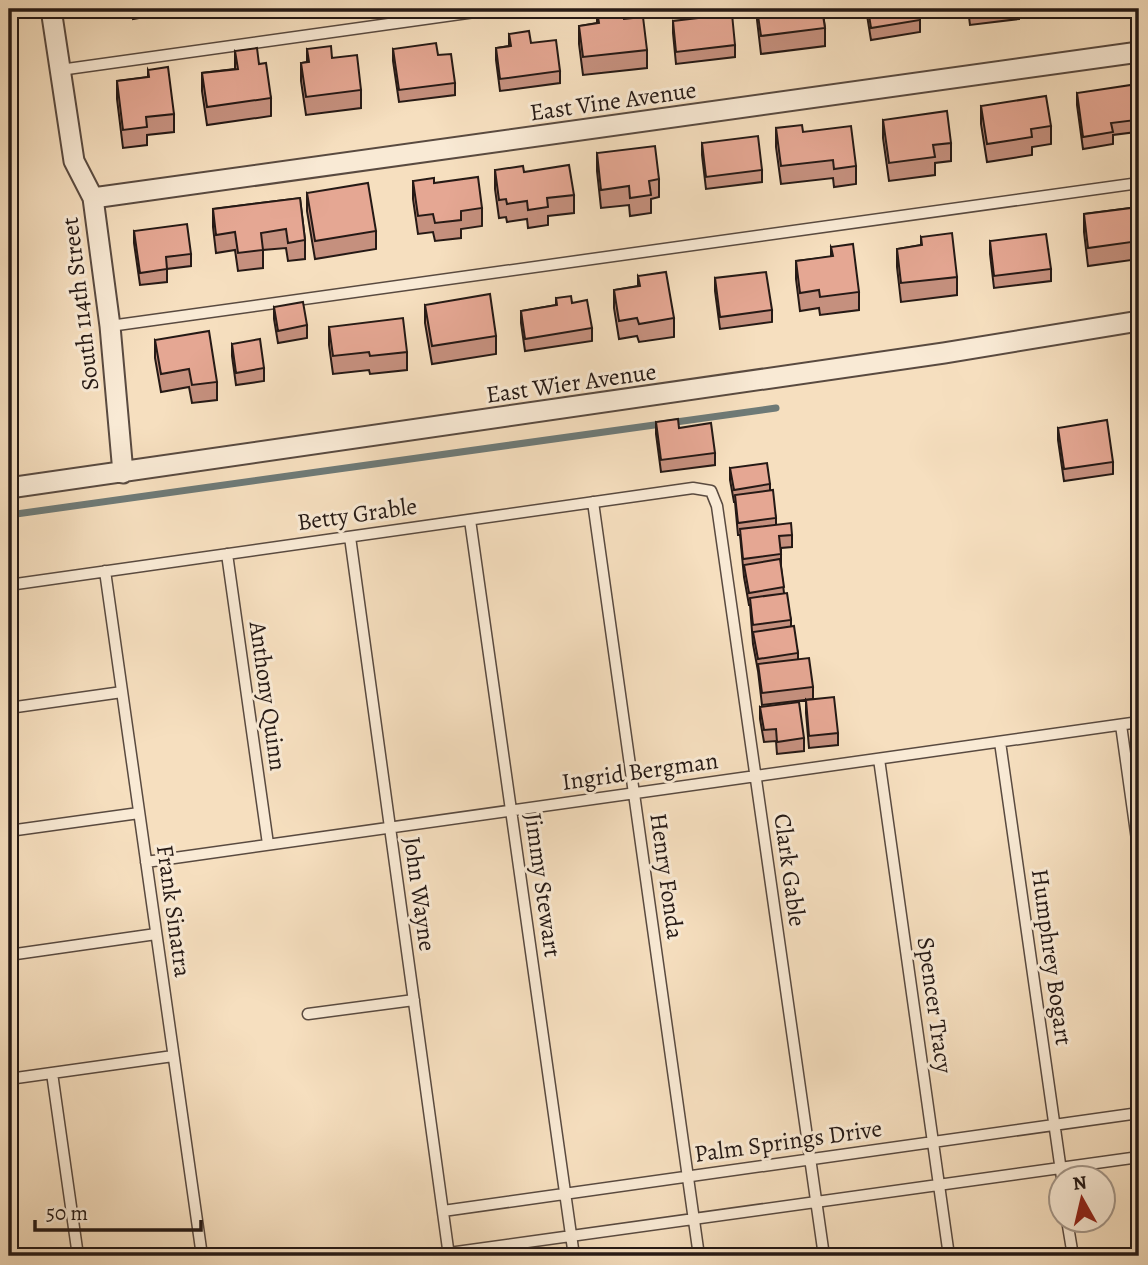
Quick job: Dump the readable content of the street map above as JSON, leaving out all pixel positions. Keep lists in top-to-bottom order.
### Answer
{
  "streets": {
    "street": ["East Vine Avenue", "South 114th Street", "East Wier Avenue"],
    "lane": [
      "Betty Grable",
      "Anthony Quinn",
      "Ingrid Bergman",
      "Clark Gable",
      "Henry Fonda",
      "Jimmy Stewart",
      "John Wayne",
      "Frank Sinatra",
      "Humphrey Bogart",
      "Spencer Tracy",
      "Palm Springs Drive"
    ]
  },
  "crossings": [
    ["East Vine Avenue", "South 114th Street"],
    ["South 114th Street", "East Wier Avenue"],
    ["Betty Grable", "Anthony Quinn"],
    ["Betty Grable", "Clark Gable"],
    ["Betty Grable", "Henry Fonda"],
    ["Betty Grable", "Jimmy Stewart"],
    ["Betty Grable", "John Wayne"],
    ["Betty Grable", "Frank Sinatra"],
    ["Anthony Quinn", "Ingrid Bergman"],
    ["Ingrid Bergman", "Clark Gable"],
    ["Ingrid Bergman", "Henry Fonda"],
    ["Ingrid Bergman", "Jimmy Stewart"],
    ["Ingrid Bergman", "John Wayne"],
    ["Ingrid Bergman", "Frank Sinatra"],
    ["Ingrid Bergman", "Humphrey Bogart"],
    ["Ingrid Bergman", "Spencer Tracy"],
    ["Clark Gable", "Palm Springs Drive"],
    ["Henry Fonda", "Palm Springs Drive"],
    ["Jimmy Stewart", "Palm Springs Drive"],
    ["John Wayne", "Palm Springs Drive"],
    ["Humphrey Bogart", "Palm Springs Drive"],
    ["Spencer Tracy", "Palm Springs Drive"]
  ],
  "scale_bar": "50 m",
  "north": "top"
}
